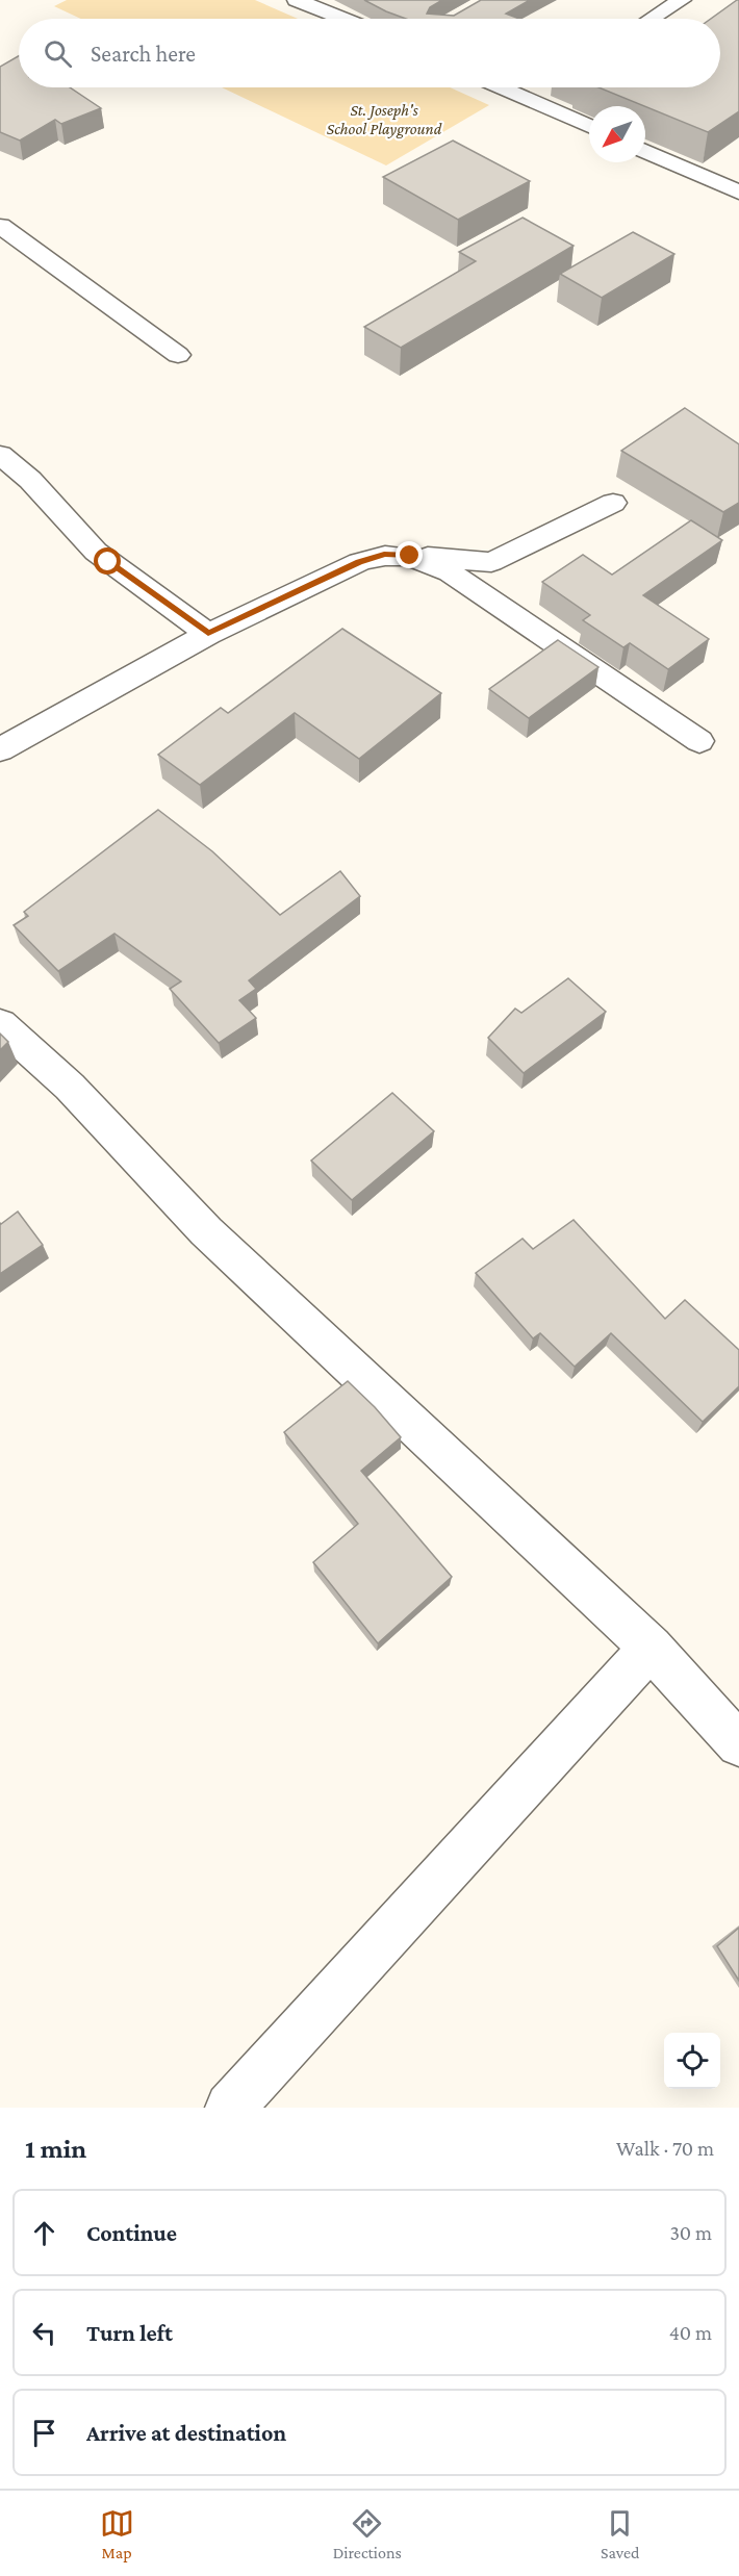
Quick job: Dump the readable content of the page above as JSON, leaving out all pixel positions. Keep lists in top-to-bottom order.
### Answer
{
  "parks": ["St. Joseph's School Playground"],
  "north": "bottom left",
  "page": {
    "search": "Search here",
    "heading": ["1 min", "Walk · 70 m"],
    "list": [
      ["Continue", "30 m"],
      ["Turn left", "40 m"],
      "Arrive at destination"
    ],
    "nav": ["Map", "Directions", "Saved"]
  }
}
